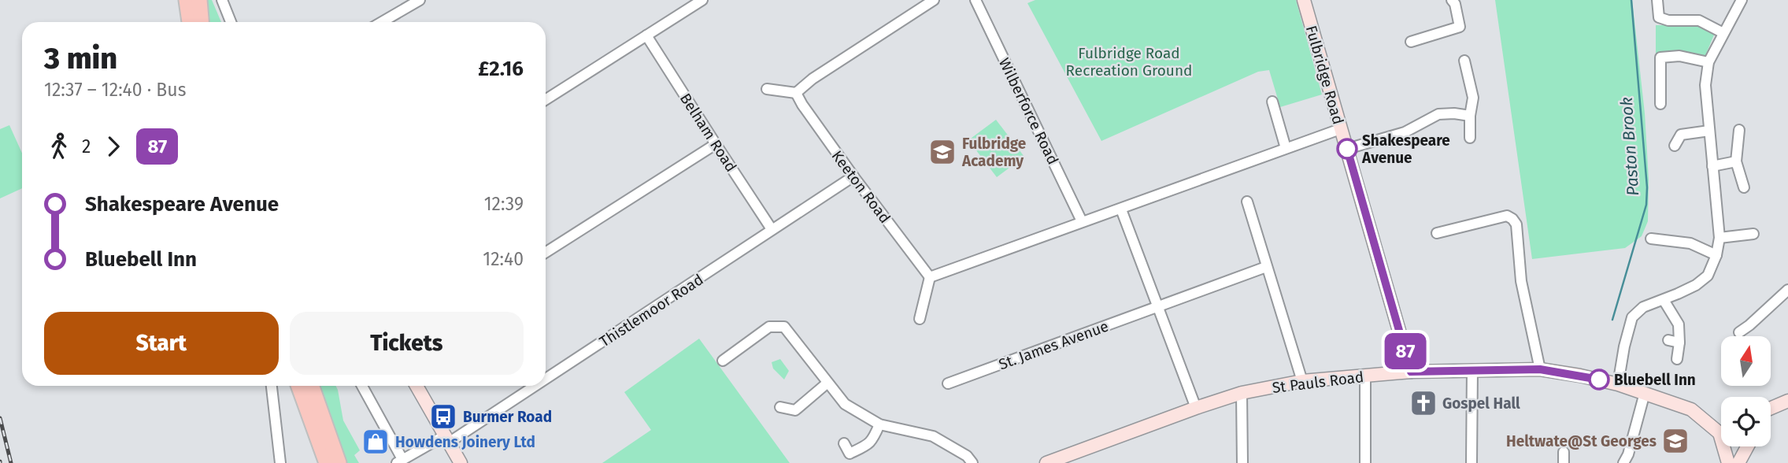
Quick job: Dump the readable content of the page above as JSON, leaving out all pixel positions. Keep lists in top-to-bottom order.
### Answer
{
  "streets": {
    "street": [
      "Fulbridge Road",
      "Wilberforce Road",
      "Belham Road",
      "Keeton Road",
      "Thistlemoor Road",
      "St. James Avenue",
      "St Pauls Road"
    ]
  },
  "crossings": [
    ["Fulbridge Road", "St Pauls Road"],
    ["Belham Road", "Thistlemoor Road"],
    ["Keeton Road", "Thistlemoor Road"]
  ],
  "water": ["Paston Brook"],
  "parks": ["Fulbridge Road Recreation Ground"],
  "places": {
    "other": ["Shakespeare Avenue", "Bluebell Inn"],
    "school or university": ["Fulbridge Academy", "Heltwate@St Georges"],
    "church": ["Gospel Hall"],
    "bus stop": ["Burmer Road"],
    "shop": ["Howdens Joinery Ltd"]
  },
  "lines": ["bus line 87"],
  "north": "top",
  "page": {
    "on_map": "87",
    "heading": ["3 min", "12:37 – 12:40 · Bus", "£2.16"],
    "legs": ["2", "87"],
    "list": [
      {
        "name": "Shakespeare Avenue",
        "value": "12:39"
      },
      {
        "name": "Bluebell Inn",
        "value": "12:40"
      }
    ],
    "buttons": ["Start", "Tickets"]
  }
}
